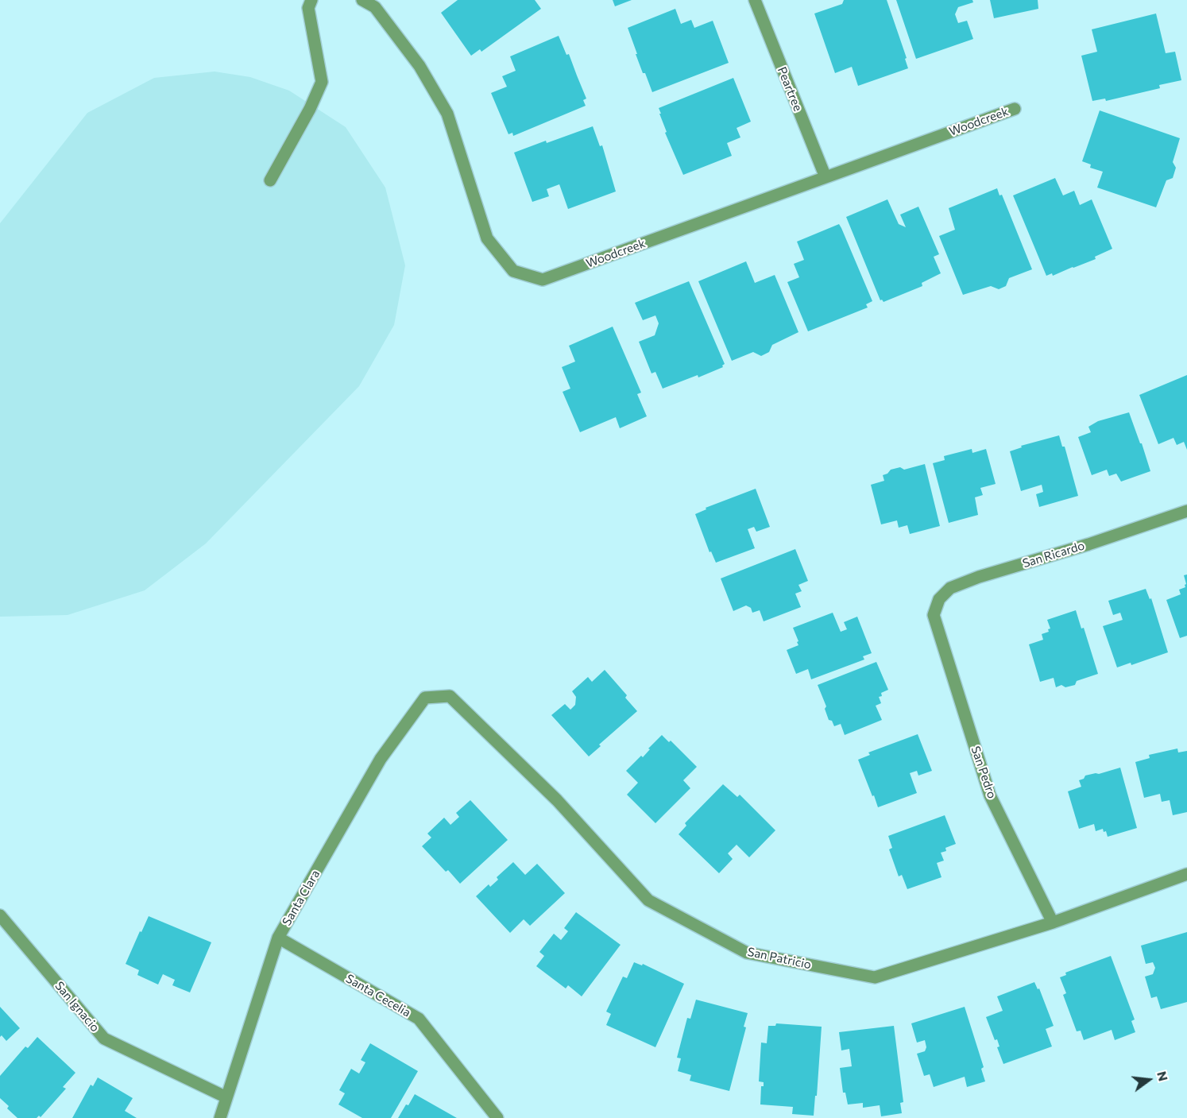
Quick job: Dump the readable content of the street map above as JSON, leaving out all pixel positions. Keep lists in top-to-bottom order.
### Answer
{
  "streets": {
    "street": [
      "Peartree",
      "Woodcreek",
      "San Ricardo",
      "San Pedro",
      "Santa Clara",
      "San Patricio",
      "Santa Cecelia",
      "San Ignacio"
    ]
  },
  "crossings": [
    ["Peartree", "Woodcreek"],
    ["San Ricardo", "San Pedro"],
    ["San Pedro", "San Patricio"],
    ["Santa Clara", "San Patricio"],
    ["Santa Clara", "Santa Cecelia"],
    ["Santa Clara", "San Ignacio"]
  ],
  "north": "right"
}
